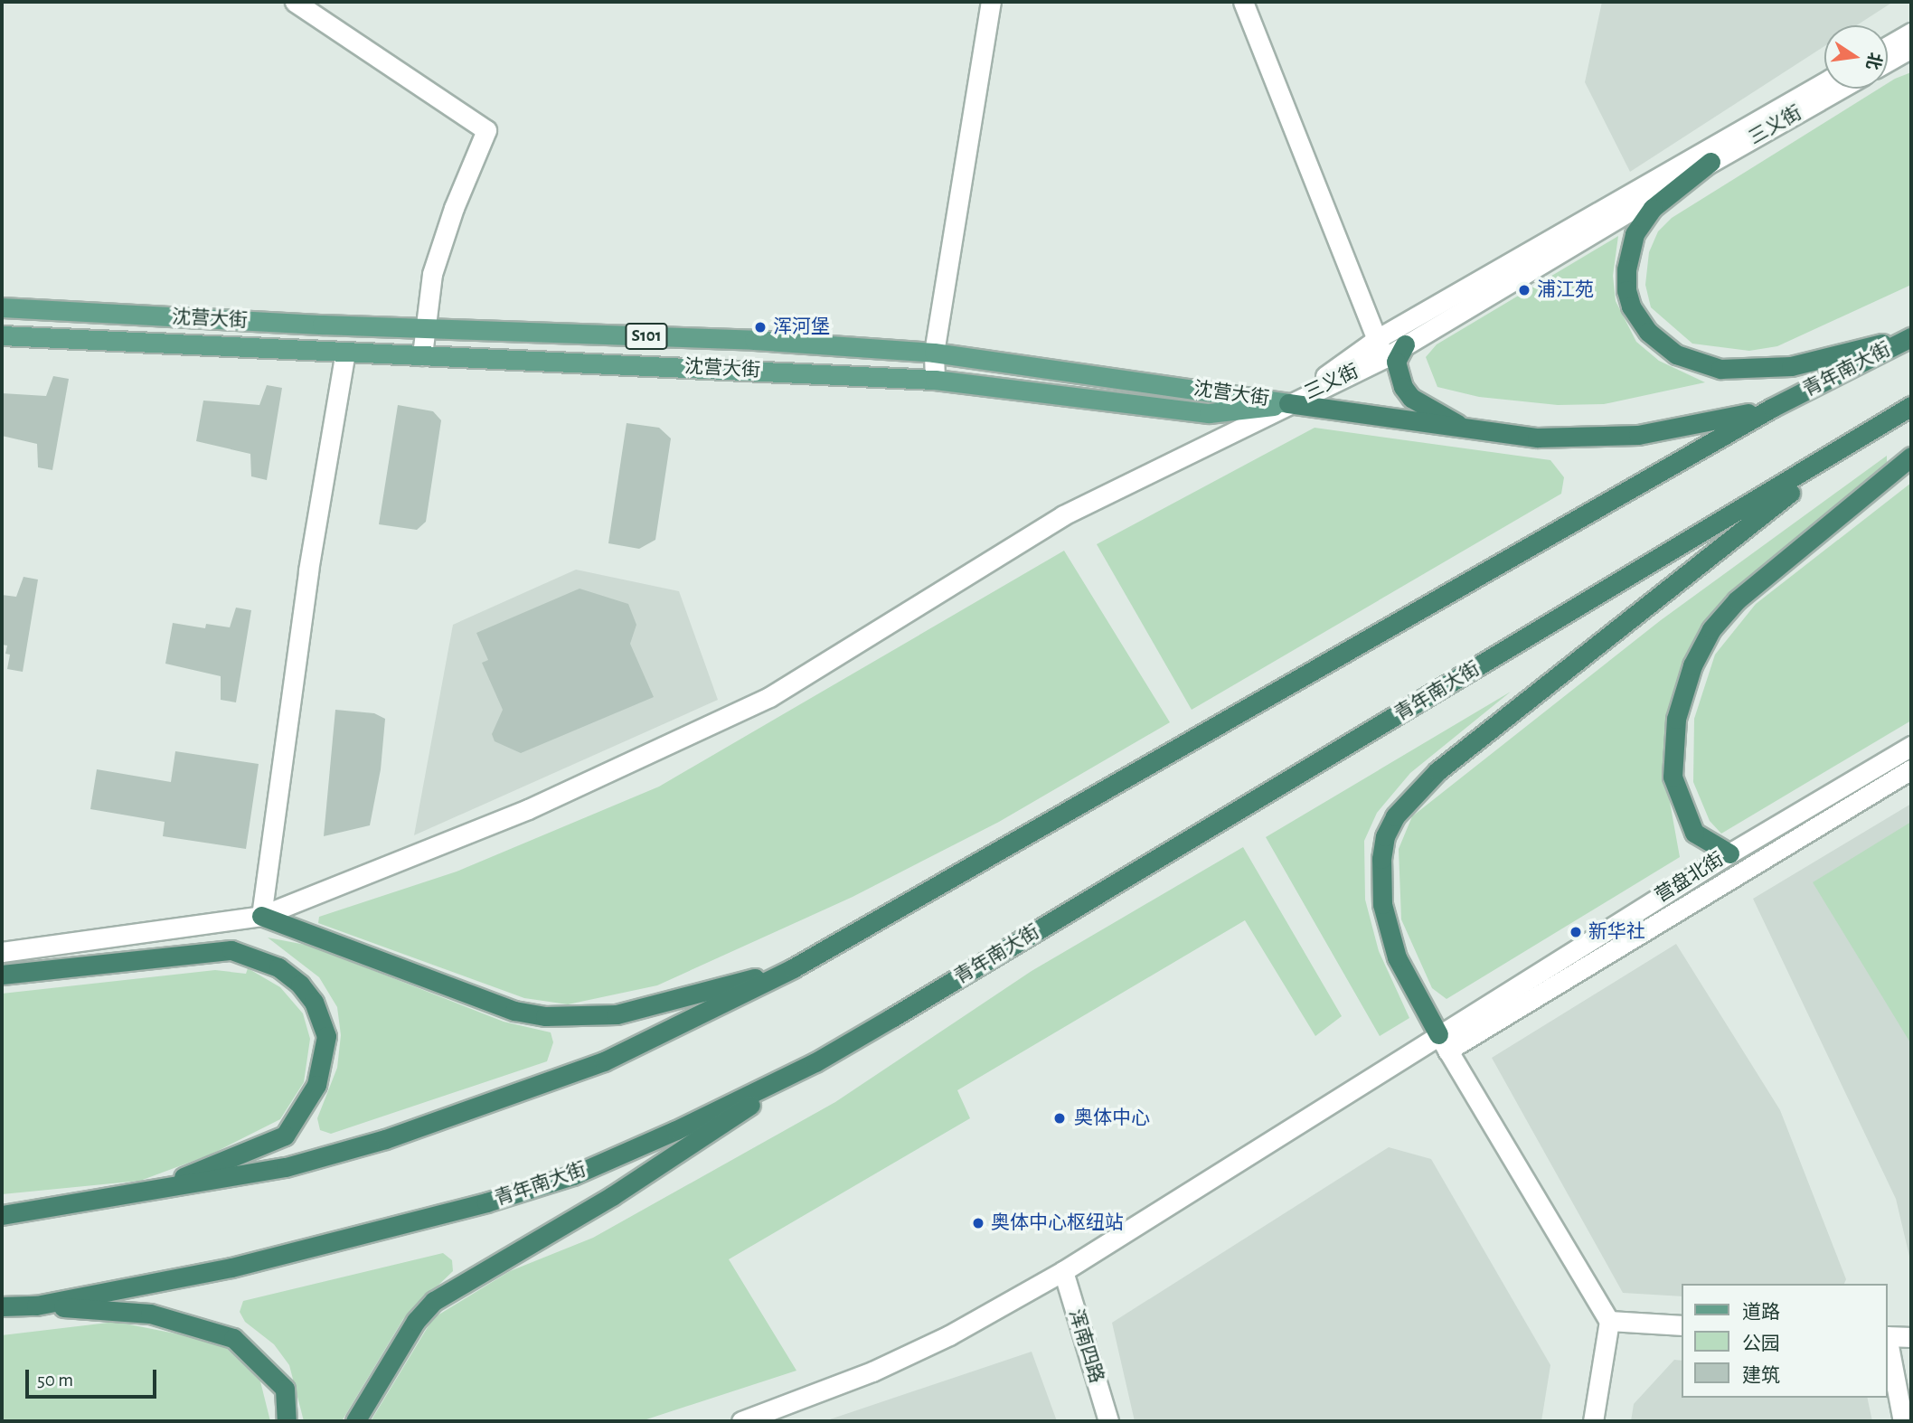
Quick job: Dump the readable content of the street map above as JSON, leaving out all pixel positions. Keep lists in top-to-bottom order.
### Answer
{
  "streets": {
    "highway": ["青年南大街"],
    "main road": ["沈营大街", "S101"],
    "street": ["三义街", "营盘北街", "浑南四路"]
  },
  "crossings": [
    ["三义街", "沈营大街"]
  ],
  "places": [
    "浦江苑",
    "浑河堡",
    "新华社",
    "奥体中心",
    "奥体中心枢纽站"
  ],
  "legend": ["道路", "公园", "建筑"],
  "scale_bar": "50 m",
  "north": "right"
}
